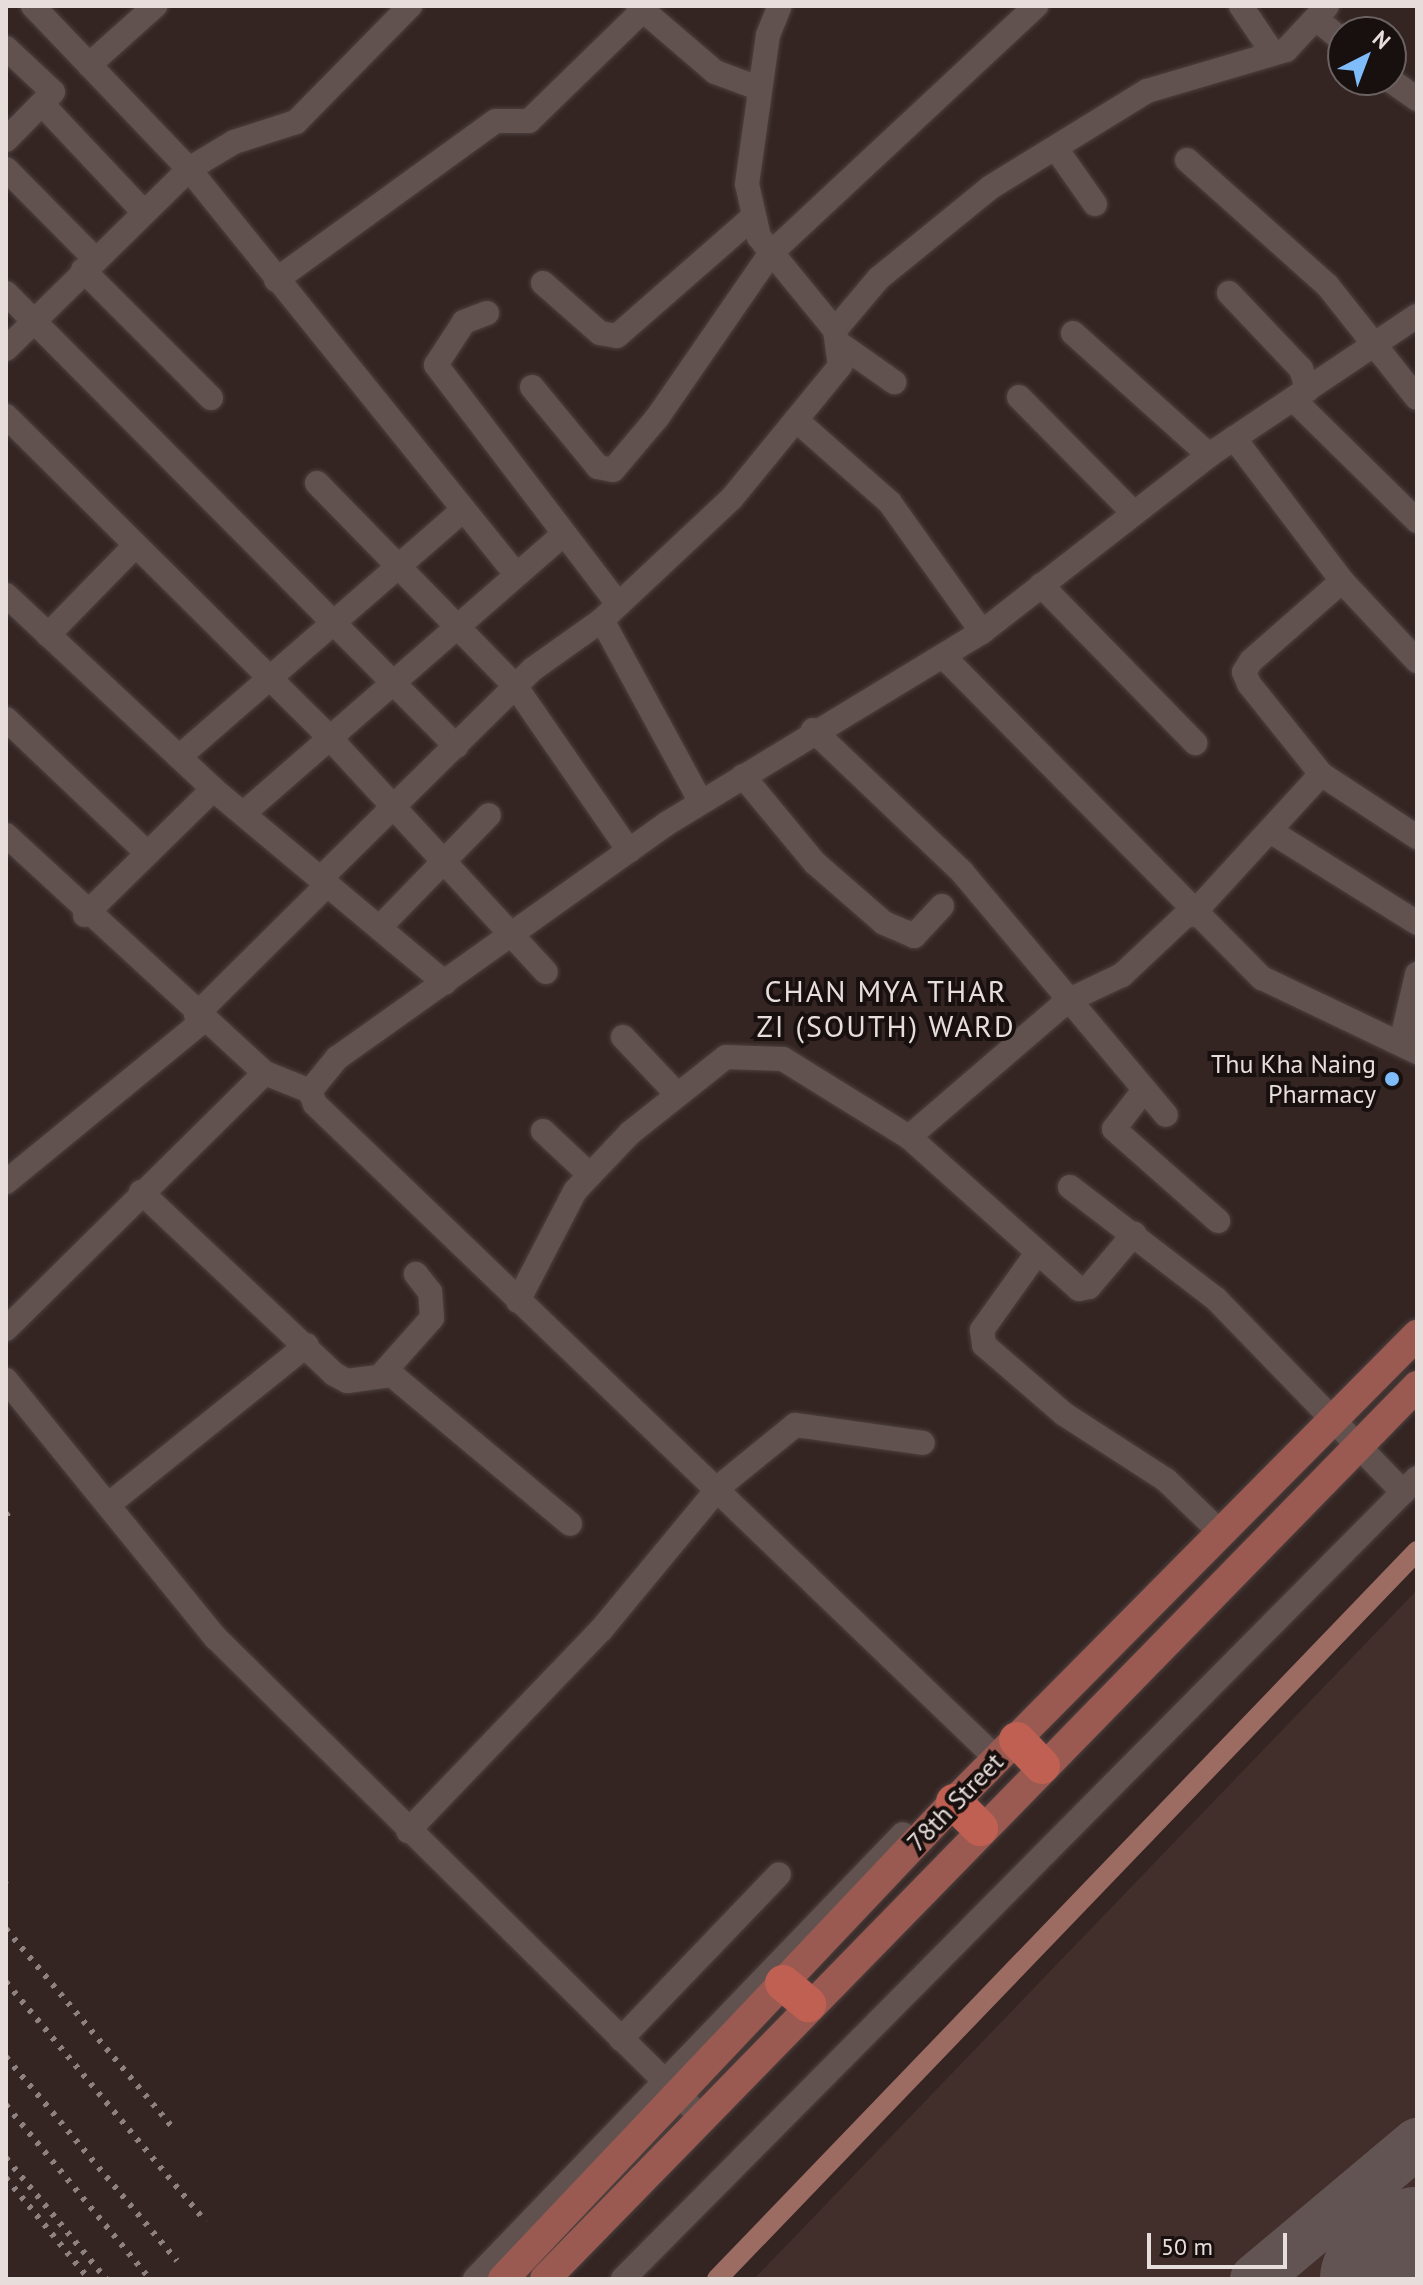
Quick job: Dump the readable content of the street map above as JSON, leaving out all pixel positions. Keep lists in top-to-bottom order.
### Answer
{
  "streets": {
    "main road": ["78th Street"]
  },
  "districts": ["CHAN MYA THAR ZI (SOUTH) WARD"],
  "places": ["Thu Kha Naing Pharmacy"],
  "scale_bar": "50 m",
  "north": "top right"
}
